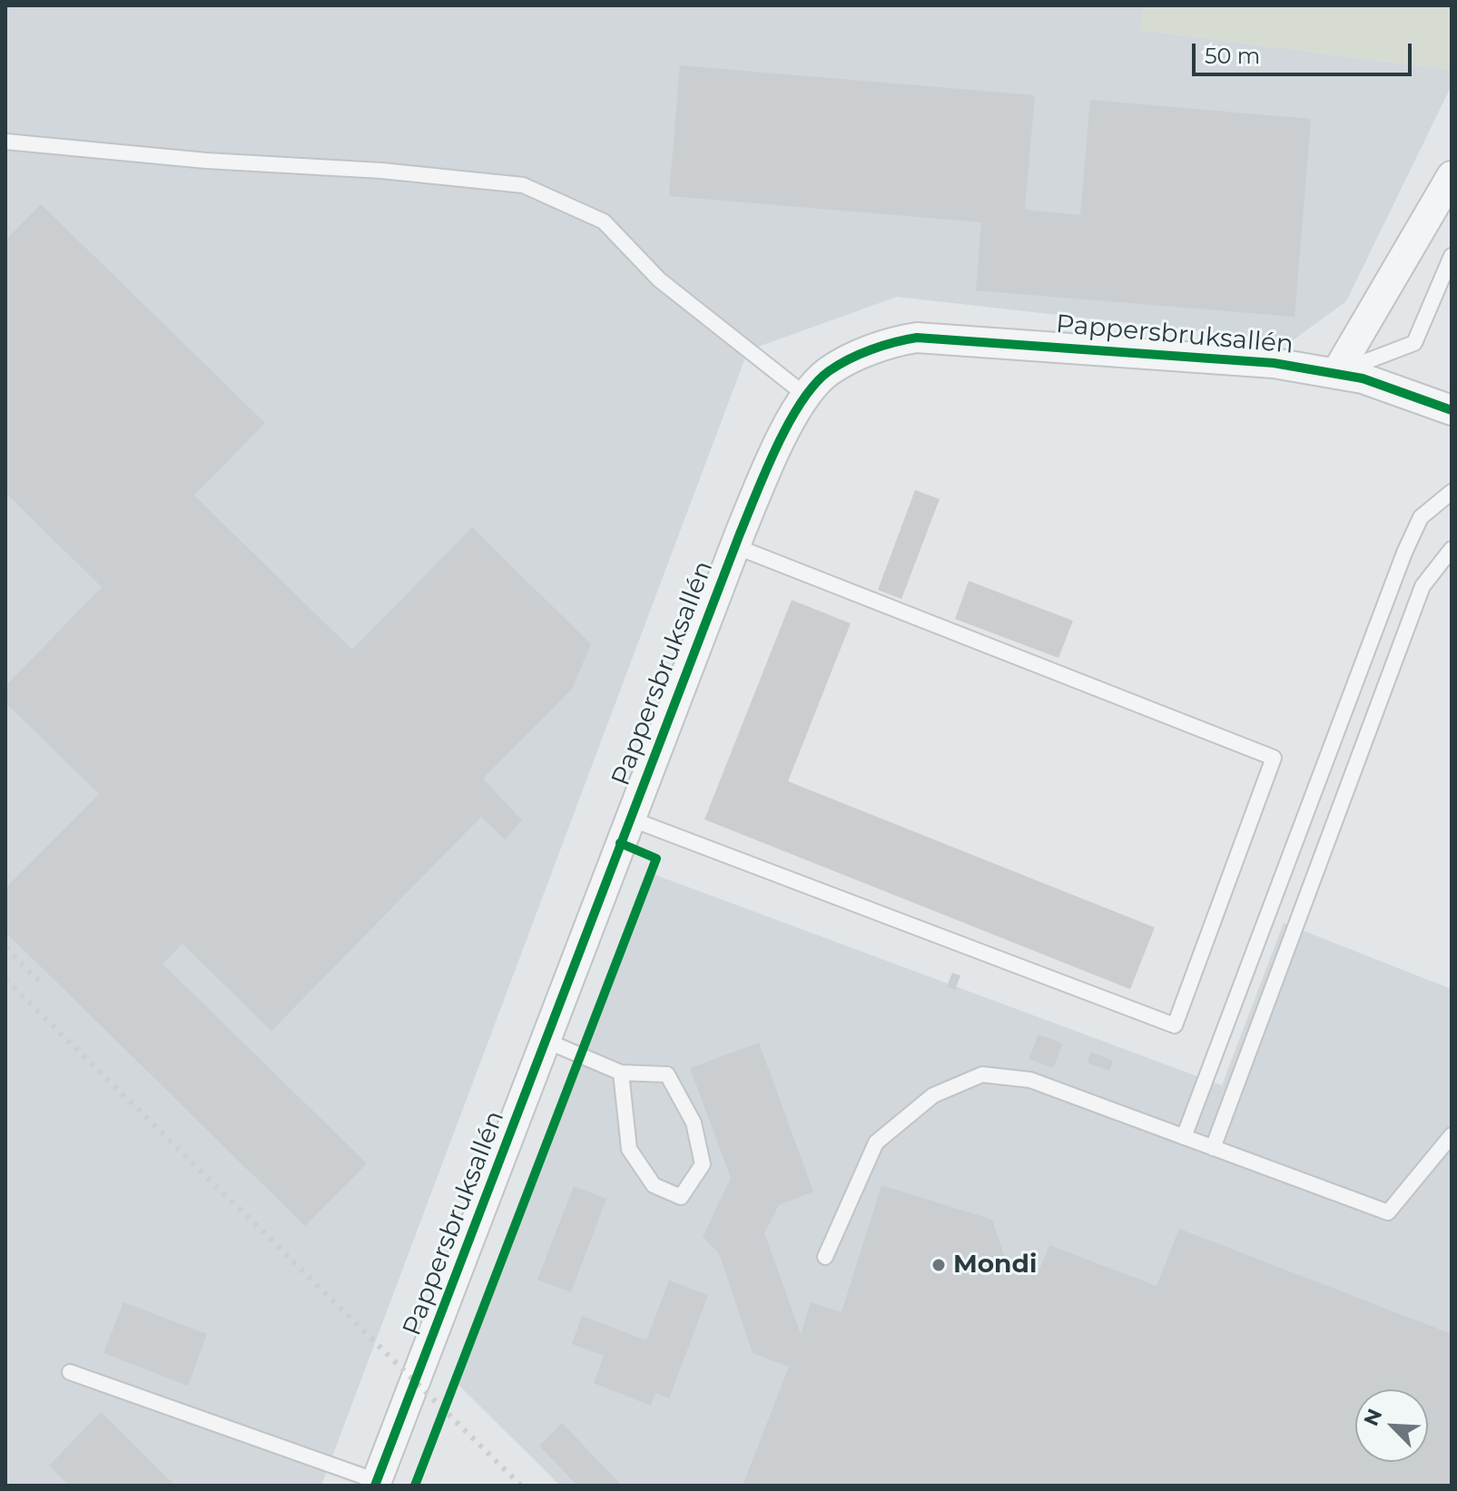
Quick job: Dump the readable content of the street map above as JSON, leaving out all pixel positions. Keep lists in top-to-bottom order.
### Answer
{
  "streets": {
    "street": ["Pappersbruksallén"]
  },
  "places": ["Mondi"],
  "scale_bar": "50 m",
  "north": "top left"
}
